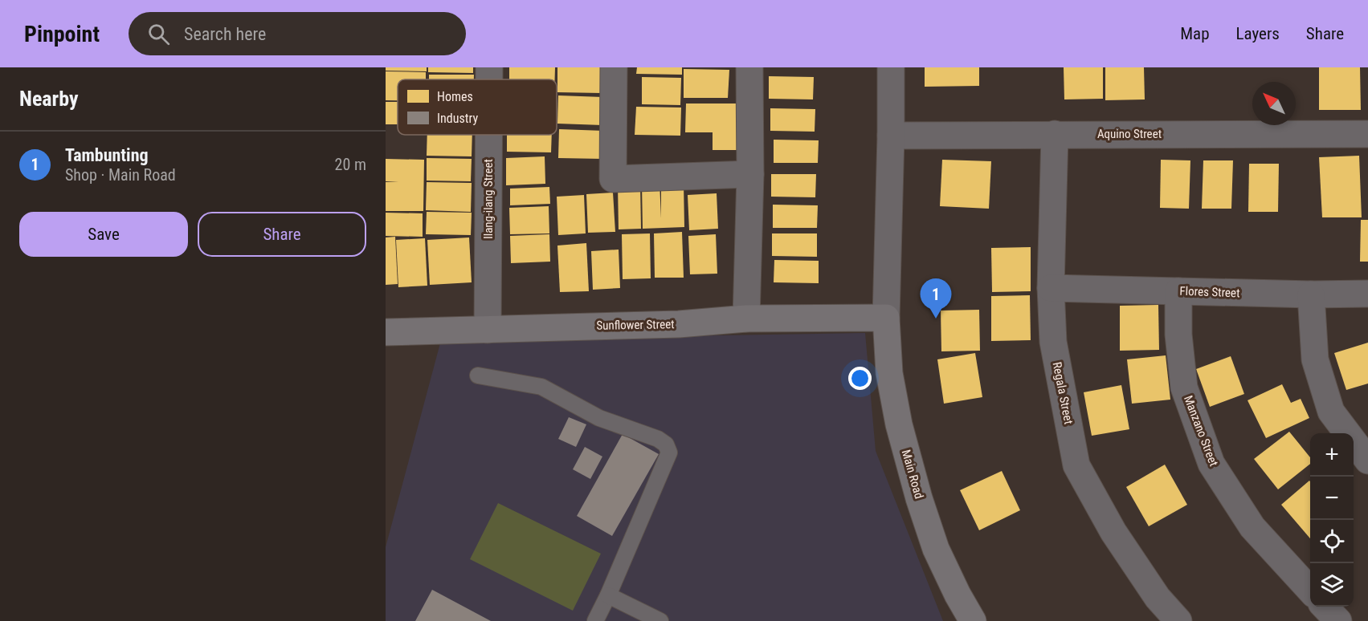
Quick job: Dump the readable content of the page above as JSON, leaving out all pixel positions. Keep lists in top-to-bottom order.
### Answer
{
  "streets": {
    "main road": ["Sunflower Street", "Main Road"],
    "street": [
      "Aquino Street",
      "Ilang-ilang Street",
      "Flores Street",
      "Regala Street",
      "Manzano Street"
    ]
  },
  "crossings": [
    ["Aquino Street", "Regala Street"],
    ["Ilang-ilang Street", "Sunflower Street"],
    ["Flores Street", "Regala Street"],
    ["Flores Street", "Manzano Street"],
    ["Sunflower Street", "Main Road"]
  ],
  "legend": ["Homes", "Industry"],
  "north": "top left",
  "page": {
    "header": "Pinpoint",
    "search": "Search here",
    "nav": ["Map", "Layers", "Share"],
    "heading": "Nearby",
    "list": [
      {
        "mark": "1",
        "name": "Tambunting",
        "note": "Shop · Main Road",
        "value": "20 m"
      }
    ],
    "buttons": ["Save", "Share"],
    "pins": "1",
    "map_buttons": ["+", "−"]
  }
}
